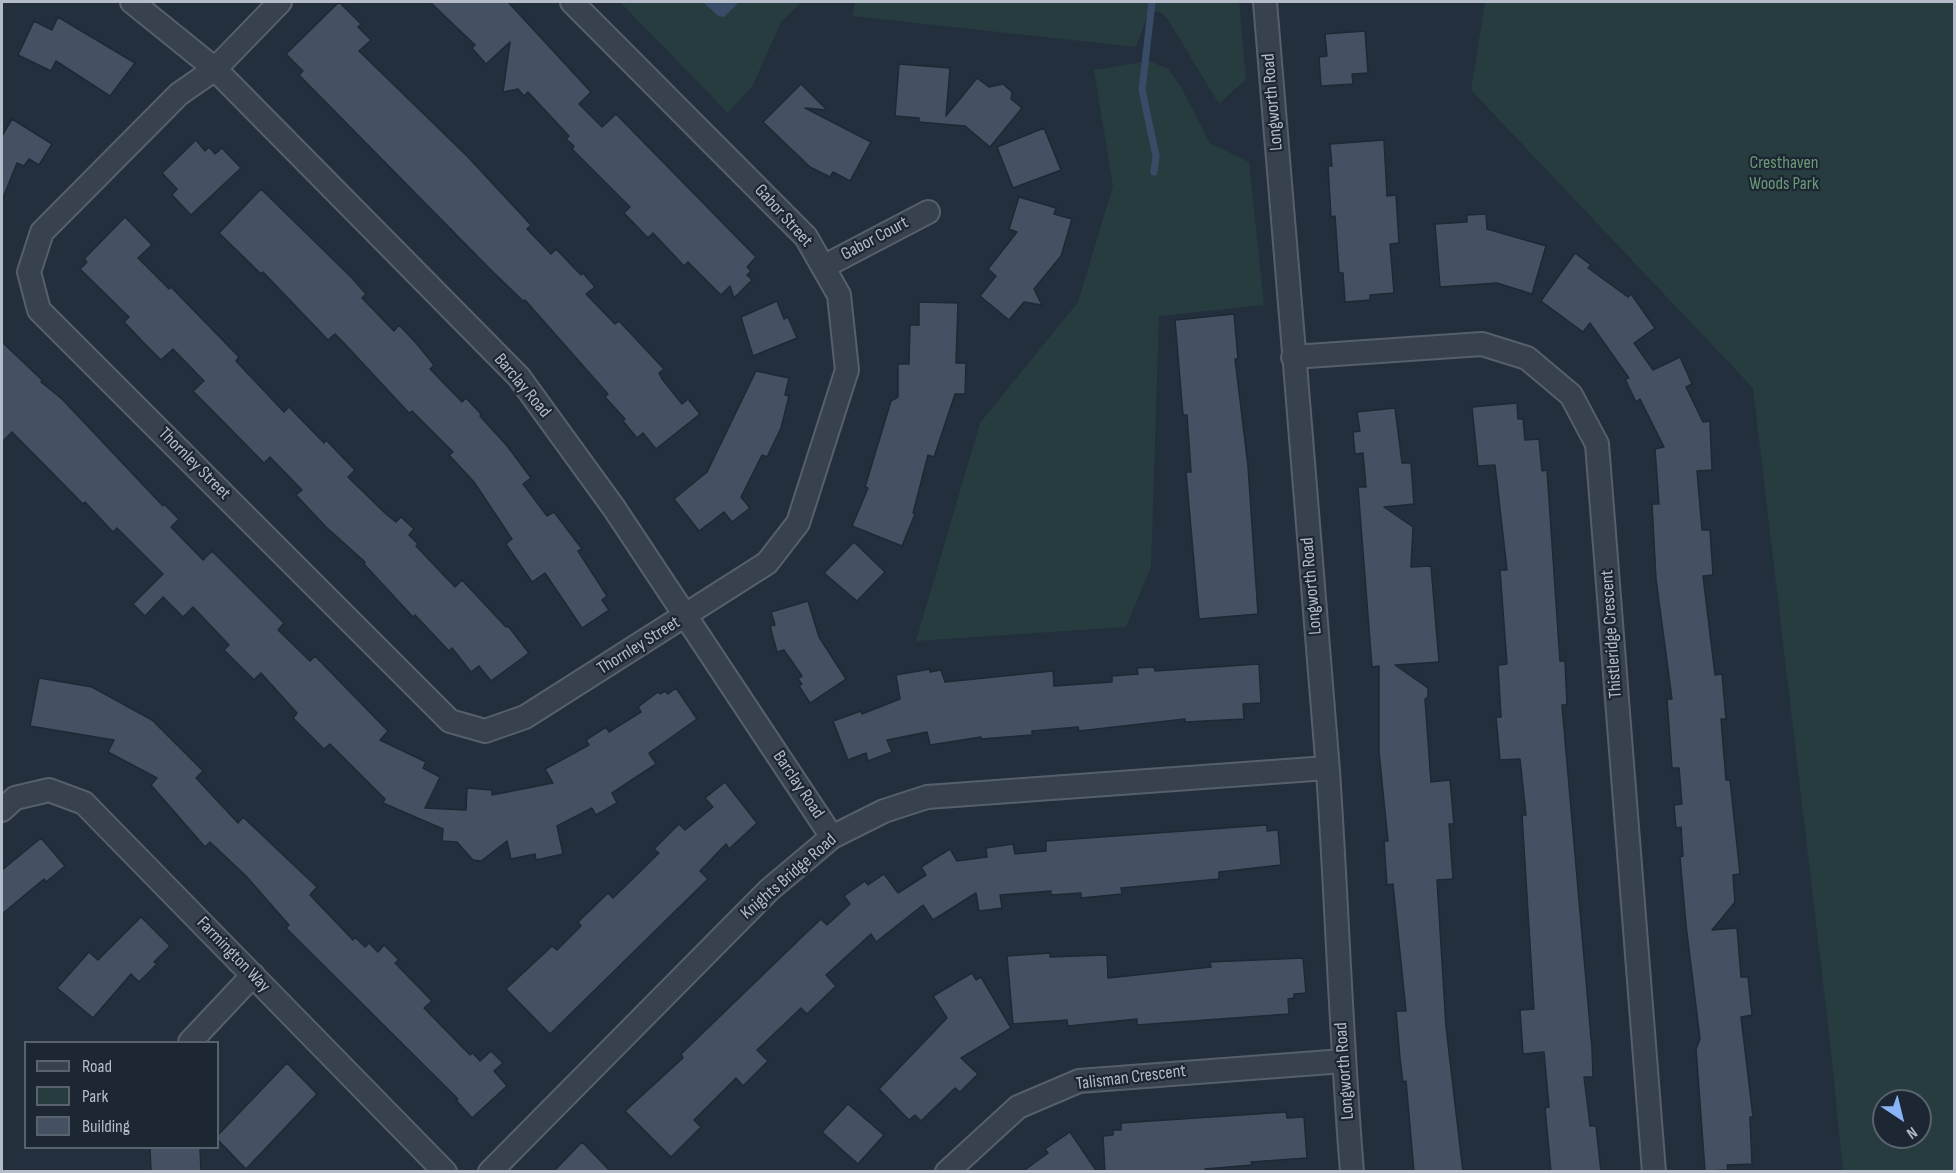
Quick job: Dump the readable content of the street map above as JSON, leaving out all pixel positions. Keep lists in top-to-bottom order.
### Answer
{
  "streets": {
    "street": [
      "Longworth Road",
      "Gabor Street",
      "Gabor Court",
      "Barclay Road",
      "Thornley Street",
      "Thistleridge Crescent",
      "Knights Bridge Road",
      "Farmington Way",
      "Talisman Crescent"
    ]
  },
  "crossings": [
    ["Longworth Road", "Thistleridge Crescent"],
    ["Longworth Road", "Knights Bridge Road"],
    ["Longworth Road", "Talisman Crescent"],
    ["Gabor Street", "Gabor Court"],
    ["Gabor Street", "Barclay Road"],
    ["Gabor Street", "Thornley Street"],
    ["Barclay Road", "Thornley Street"],
    ["Barclay Road", "Knights Bridge Road"]
  ],
  "parks": ["Cresthaven Woods Park"],
  "legend": ["Road", "Park", "Building"],
  "north": "bottom right"
}
